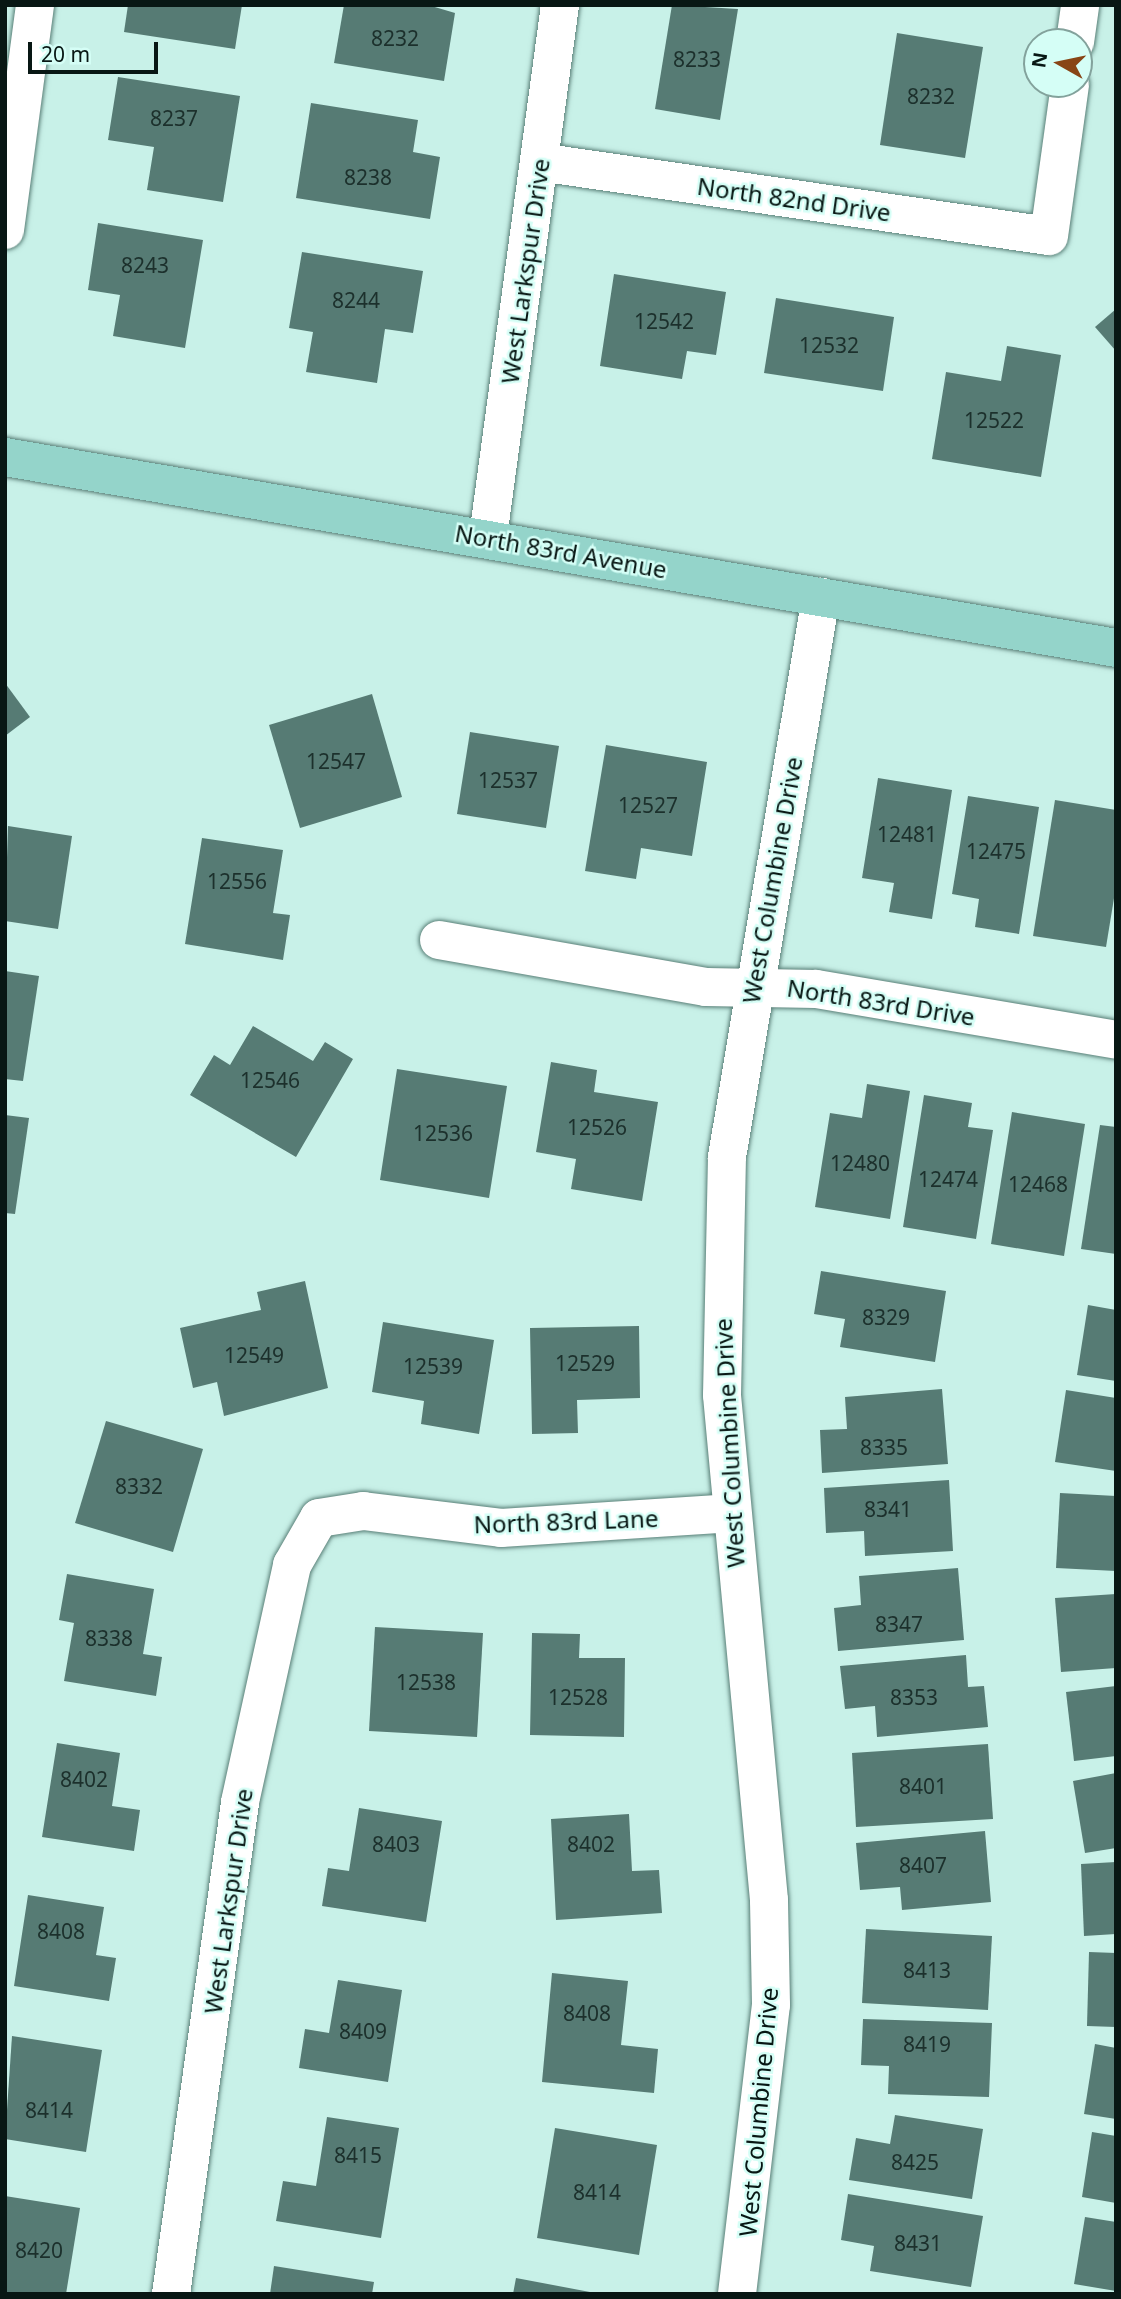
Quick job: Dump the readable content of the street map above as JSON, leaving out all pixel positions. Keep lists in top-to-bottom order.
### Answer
{
  "streets": {
    "main road": ["North 83rd Avenue"],
    "street": [
      "North 82nd Drive",
      "West Larkspur Drive",
      "West Columbine Drive",
      "North 83rd Drive",
      "North 83rd Lane"
    ]
  },
  "crossings": [
    ["North 82nd Drive", "West Larkspur Drive"],
    ["West Larkspur Drive", "North 83rd Avenue"],
    ["West Larkspur Drive", "North 83rd Lane"],
    ["North 83rd Avenue", "West Columbine Drive"],
    ["West Columbine Drive", "North 83rd Drive"],
    ["West Columbine Drive", "North 83rd Lane"]
  ],
  "house_numbers": [
    "8232",
    "8233",
    "8232",
    "8237",
    "8238",
    "8243",
    "8244",
    "12542",
    "12532",
    "12522",
    "12547",
    "12537",
    "12527",
    "12481",
    "12475",
    "12556",
    "12546",
    "12526",
    "12536",
    "12480",
    "12474",
    "12468",
    "8329",
    "12549",
    "12529",
    "12539",
    "8335",
    "8332",
    "8341",
    "8347",
    "8338",
    "12538",
    "12528",
    "8353",
    "8402",
    "8401",
    "8403",
    "8402",
    "8407",
    "8408",
    "8413",
    "8408",
    "8409",
    "8419",
    "8414",
    "8415",
    "8425",
    "8414",
    "8431",
    "8420"
  ],
  "scale_bar": "20 m",
  "north": "left"
}
